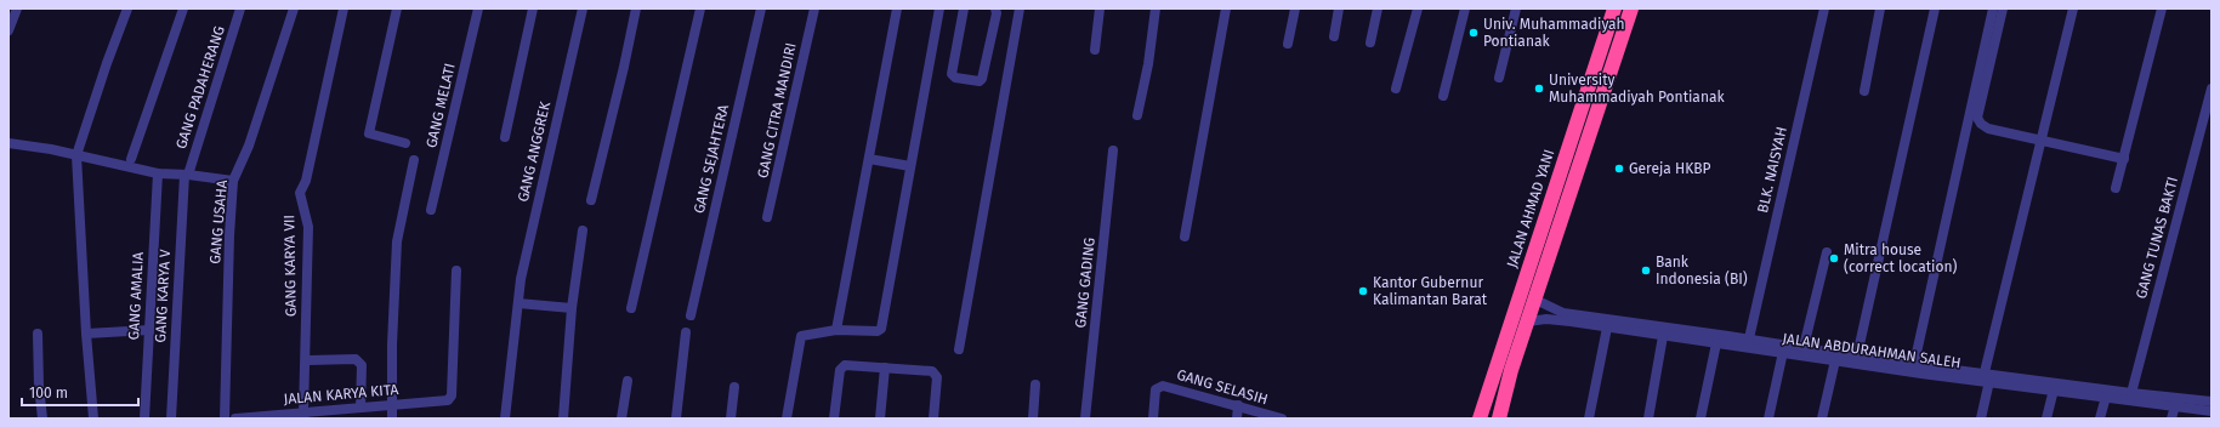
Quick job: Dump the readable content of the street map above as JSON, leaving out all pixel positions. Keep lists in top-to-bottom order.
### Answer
{
  "streets": {
    "highway": ["JALAN AHMAD YANI"],
    "street": [
      "GANG PADAHERANG",
      "GANG MELATI",
      "GANG CITRA MANDIRI",
      "GANG ANGGREK",
      "GANG SEJAHTERA",
      "BLK. NAISYAH",
      "GANG USAHA",
      "GANG TUNAS BAKTI",
      "GANG KARYA VII",
      "GANG GADING",
      "GANG AMALIA",
      "GANG KARYA V",
      "JALAN ABDURAHMAN SALEH",
      "GANG SELASIH",
      "JALAN KARYA KITA"
    ]
  },
  "crossings": [
    ["GANG PADAHERANG", "GANG KARYA V"],
    ["BLK. NAISYAH", "JALAN ABDURAHMAN SALEH"],
    ["GANG TUNAS BAKTI", "JALAN ABDURAHMAN SALEH"],
    ["GANG KARYA VII", "JALAN KARYA KITA"]
  ],
  "places": [
    "Univ. Muhammadiyah Pontianak",
    "University Muhammadiyah Pontianak",
    "Gereja HKBP",
    "Mitra house (correct location)",
    "Bank Indonesia (BI)",
    "Kantor Gubernur Kalimantan Barat"
  ],
  "scale_bar": "100 m"
}
